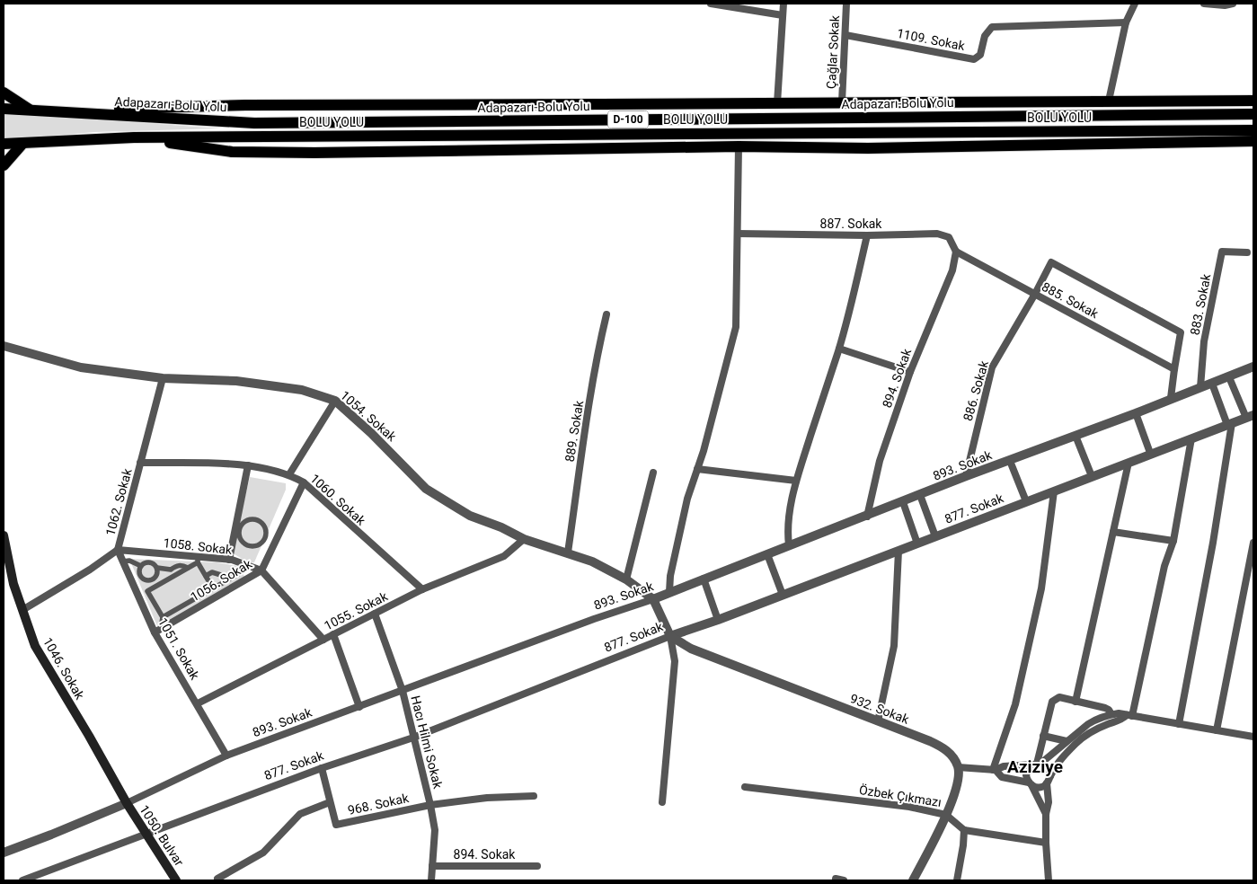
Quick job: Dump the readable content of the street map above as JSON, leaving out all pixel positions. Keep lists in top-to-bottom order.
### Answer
{
  "streets": {
    "highway": ["Adapazarı-Bolu Yolu", "BOLU YOLU", "D-100"],
    "main road": ["1046. Sokak", "1050. Bulvar"],
    "street": [
      "1109. Sokak",
      "Çağlar Sokak",
      "887. Sokak",
      "885. Sokak",
      "883. Sokak",
      "894. Sokak",
      "886. Sokak",
      "1054. Sokak",
      "889. Sokak",
      "893. Sokak",
      "1060. Sokak",
      "1062. Sokak",
      "877. Sokak",
      "1058. Sokak",
      "1056. Sokak",
      "1055. Sokak",
      "1051. Sokak",
      "932. Sokak",
      "Hacı Hilmi Sokak",
      "Özbek Çıkmazı",
      "968. Sokak"
    ]
  },
  "crossings": [
    ["1109. Sokak", "Çağlar Sokak"],
    ["887. Sokak", "885. Sokak"],
    ["887. Sokak", "894. Sokak"],
    ["885. Sokak", "894. Sokak"],
    ["885. Sokak", "886. Sokak"],
    ["883. Sokak", "893. Sokak"],
    ["894. Sokak", "893. Sokak"],
    ["894. Sokak", "Hacı Hilmi Sokak"],
    ["886. Sokak", "893. Sokak"],
    ["1054. Sokak", "889. Sokak"],
    ["1054. Sokak", "893. Sokak"],
    ["1054. Sokak", "1062. Sokak"],
    ["1054. Sokak", "1055. Sokak"],
    ["893. Sokak", "1051. Sokak"],
    ["893. Sokak", "1046. Sokak"],
    ["893. Sokak", "Hacı Hilmi Sokak"],
    ["893. Sokak", "1050. Bulvar"],
    ["1060. Sokak", "1062. Sokak"],
    ["1060. Sokak", "1056. Sokak"],
    ["1060. Sokak", "1055. Sokak"],
    ["1062. Sokak", "1058. Sokak"],
    ["1062. Sokak", "1051. Sokak"],
    ["1062. Sokak", "1046. Sokak"],
    ["877. Sokak", "932. Sokak"],
    ["877. Sokak", "Hacı Hilmi Sokak"],
    ["877. Sokak", "968. Sokak"],
    ["877. Sokak", "1050. Bulvar"],
    ["1058. Sokak", "1056. Sokak"],
    ["1058. Sokak", "1055. Sokak"],
    ["1058. Sokak", "1051. Sokak"],
    ["1056. Sokak", "1051. Sokak"],
    ["1055. Sokak", "1051. Sokak"],
    ["1055. Sokak", "Hacı Hilmi Sokak"],
    ["1046. Sokak", "1050. Bulvar"],
    ["Hacı Hilmi Sokak", "968. Sokak"]
  ],
  "districts": ["Aziziye"]
}
